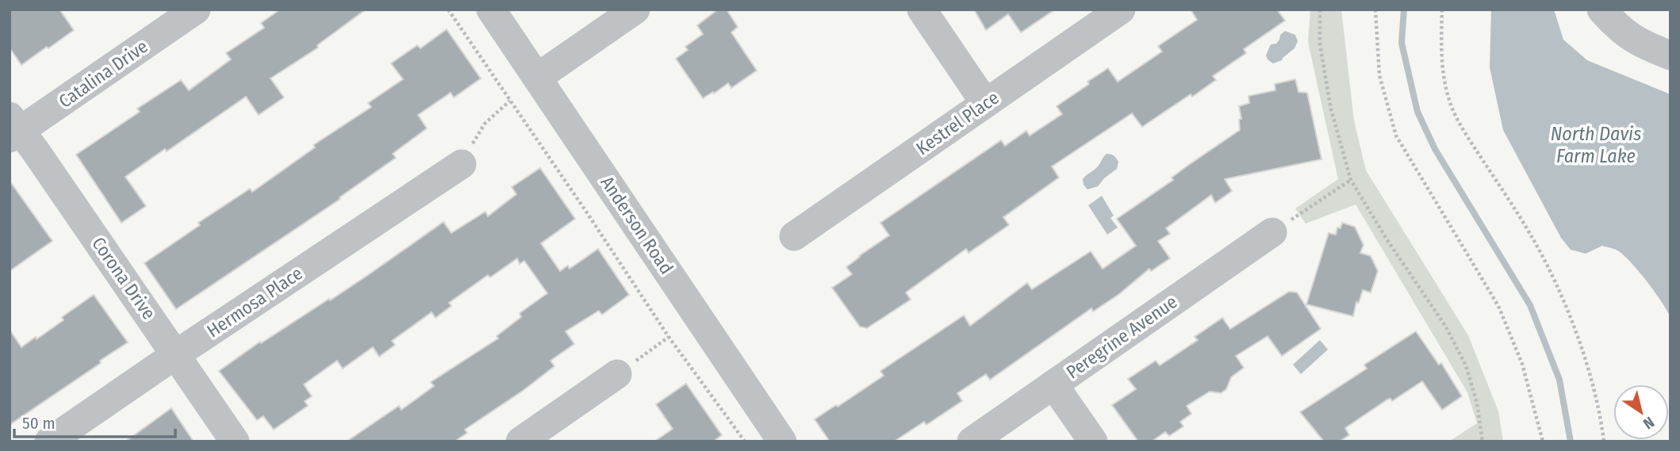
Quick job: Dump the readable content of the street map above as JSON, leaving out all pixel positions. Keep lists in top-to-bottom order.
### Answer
{
  "streets": {
    "street": [
      "Catalina Drive",
      "Kestrel Place",
      "Anderson Road",
      "Corona Drive",
      "Hermosa Place",
      "Peregrine Avenue"
    ]
  },
  "crossings": [
    ["Catalina Drive", "Corona Drive"],
    ["Corona Drive", "Hermosa Place"]
  ],
  "water": ["North Davis Farm Lake"],
  "scale_bar": "50 m",
  "north": "bottom right"
}
